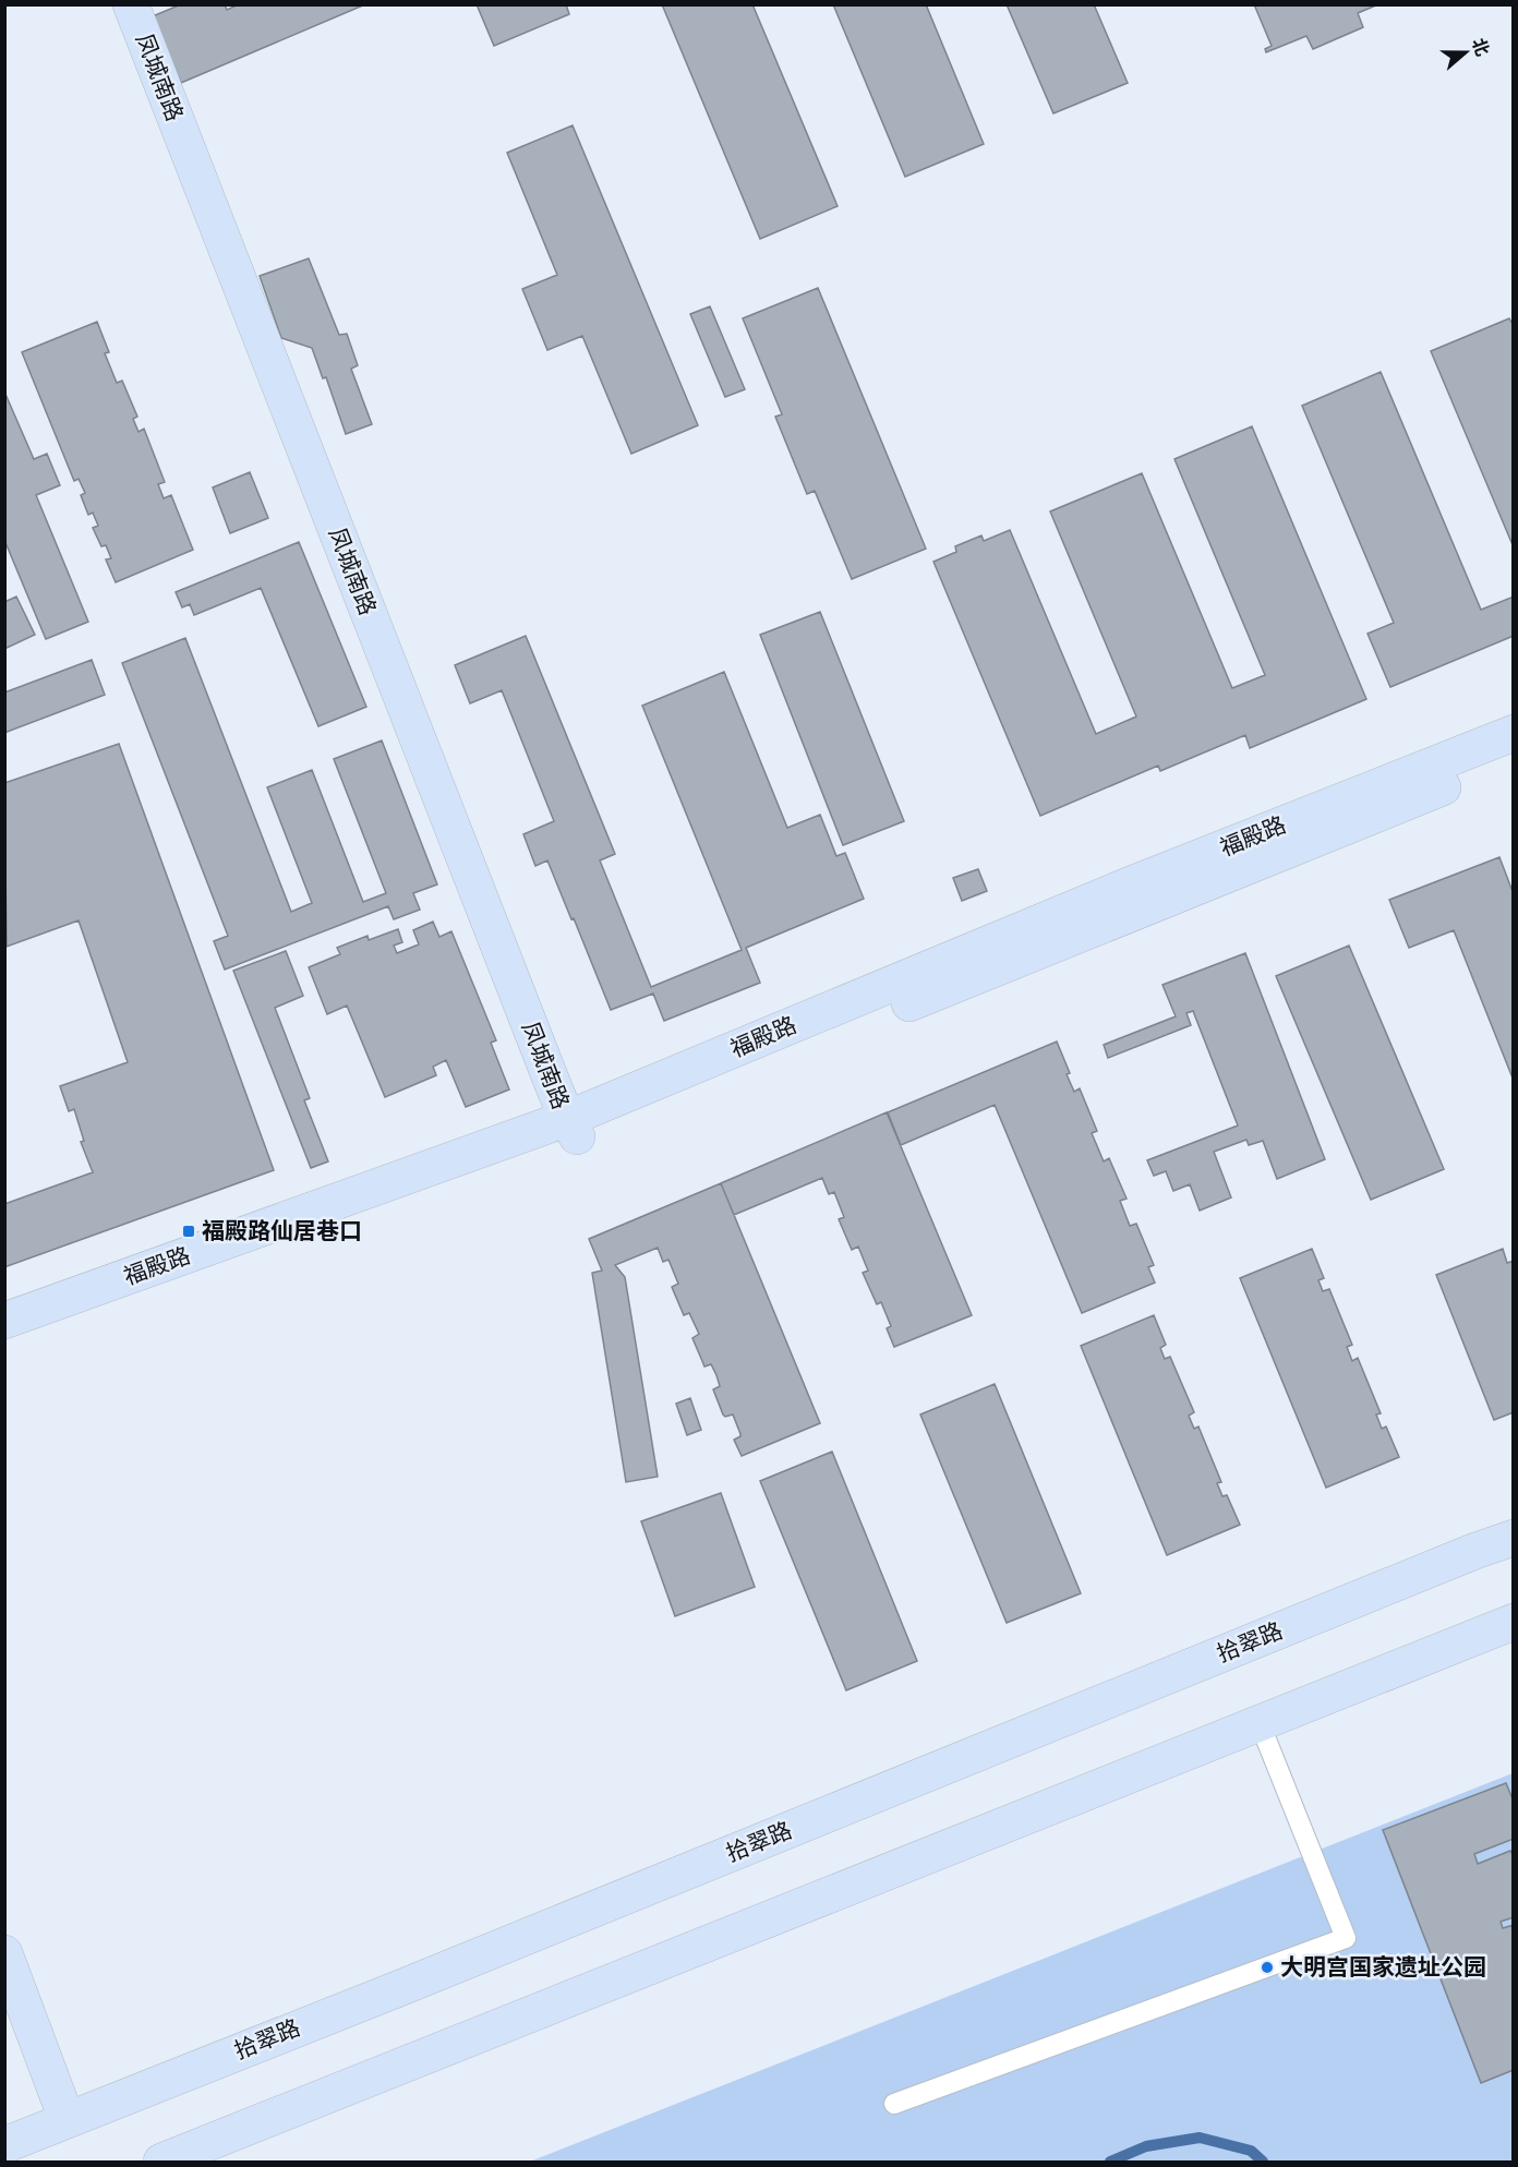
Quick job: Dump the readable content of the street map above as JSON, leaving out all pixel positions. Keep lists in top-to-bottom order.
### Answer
{
  "streets": {
    "street": ["凤城南路", "福殿路", "拾翠路"]
  },
  "crossings": [
    ["凤城南路", "福殿路"]
  ],
  "places": {
    "transit": ["福殿路仙居巷口"],
    "other": ["大明宫国家遗址公园"]
  },
  "north": "right"
}
